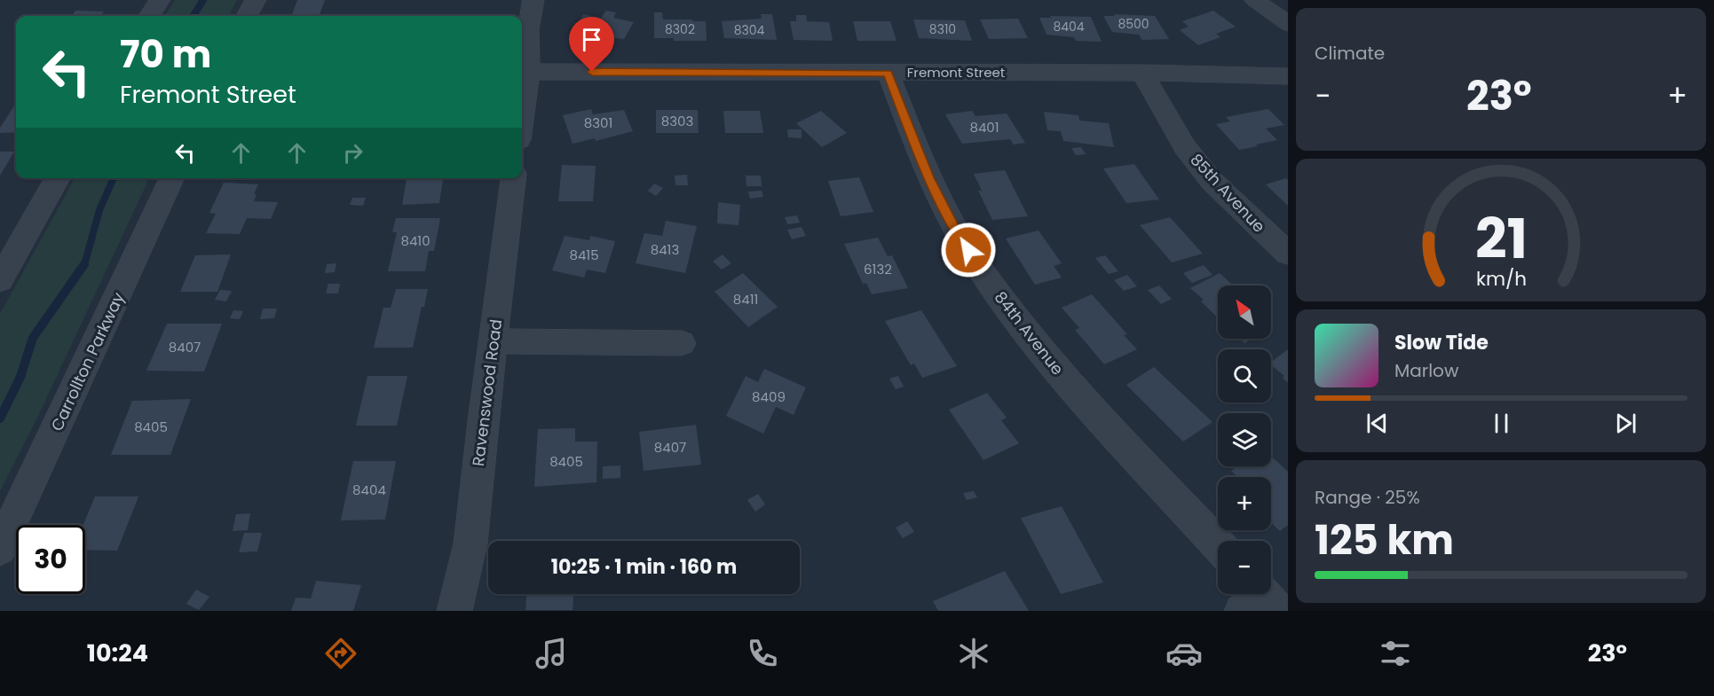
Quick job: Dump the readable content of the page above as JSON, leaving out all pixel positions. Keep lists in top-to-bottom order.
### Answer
{
  "streets": {
    "street": [
      "Fremont Street",
      "85th Avenue",
      "84th Avenue",
      "Carrollton Parkway",
      "Ravenswood Road"
    ]
  },
  "crossings": [
    ["Fremont Street", "85th Avenue"],
    ["Fremont Street", "84th Avenue"]
  ],
  "house_numbers": [
    "8500",
    "8404",
    "8302",
    "8310",
    "8304",
    "8303",
    "8301",
    "8401",
    "8410",
    "8413",
    "8415",
    "6132",
    "8411",
    "8407",
    "8409",
    "8405",
    "8407",
    "8405",
    "8404"
  ],
  "north": "top left",
  "page": {
    "tile": [
      "Climate",
      ["Range · 25%", "125 km"]
    ],
    "turn": ["70 m", "Fremont Street"],
    "heat": ["−", "23°", "+"],
    "map_buttons": ["+", "−"],
    "song": ["Slow Tide", "Marlow"],
    "limit": "30",
    "trip": "10:25 · 1 min · 160 m",
    "tabs": ["10:24", "23°"],
    "gauge": ["21", "km/h"]
  }
}
